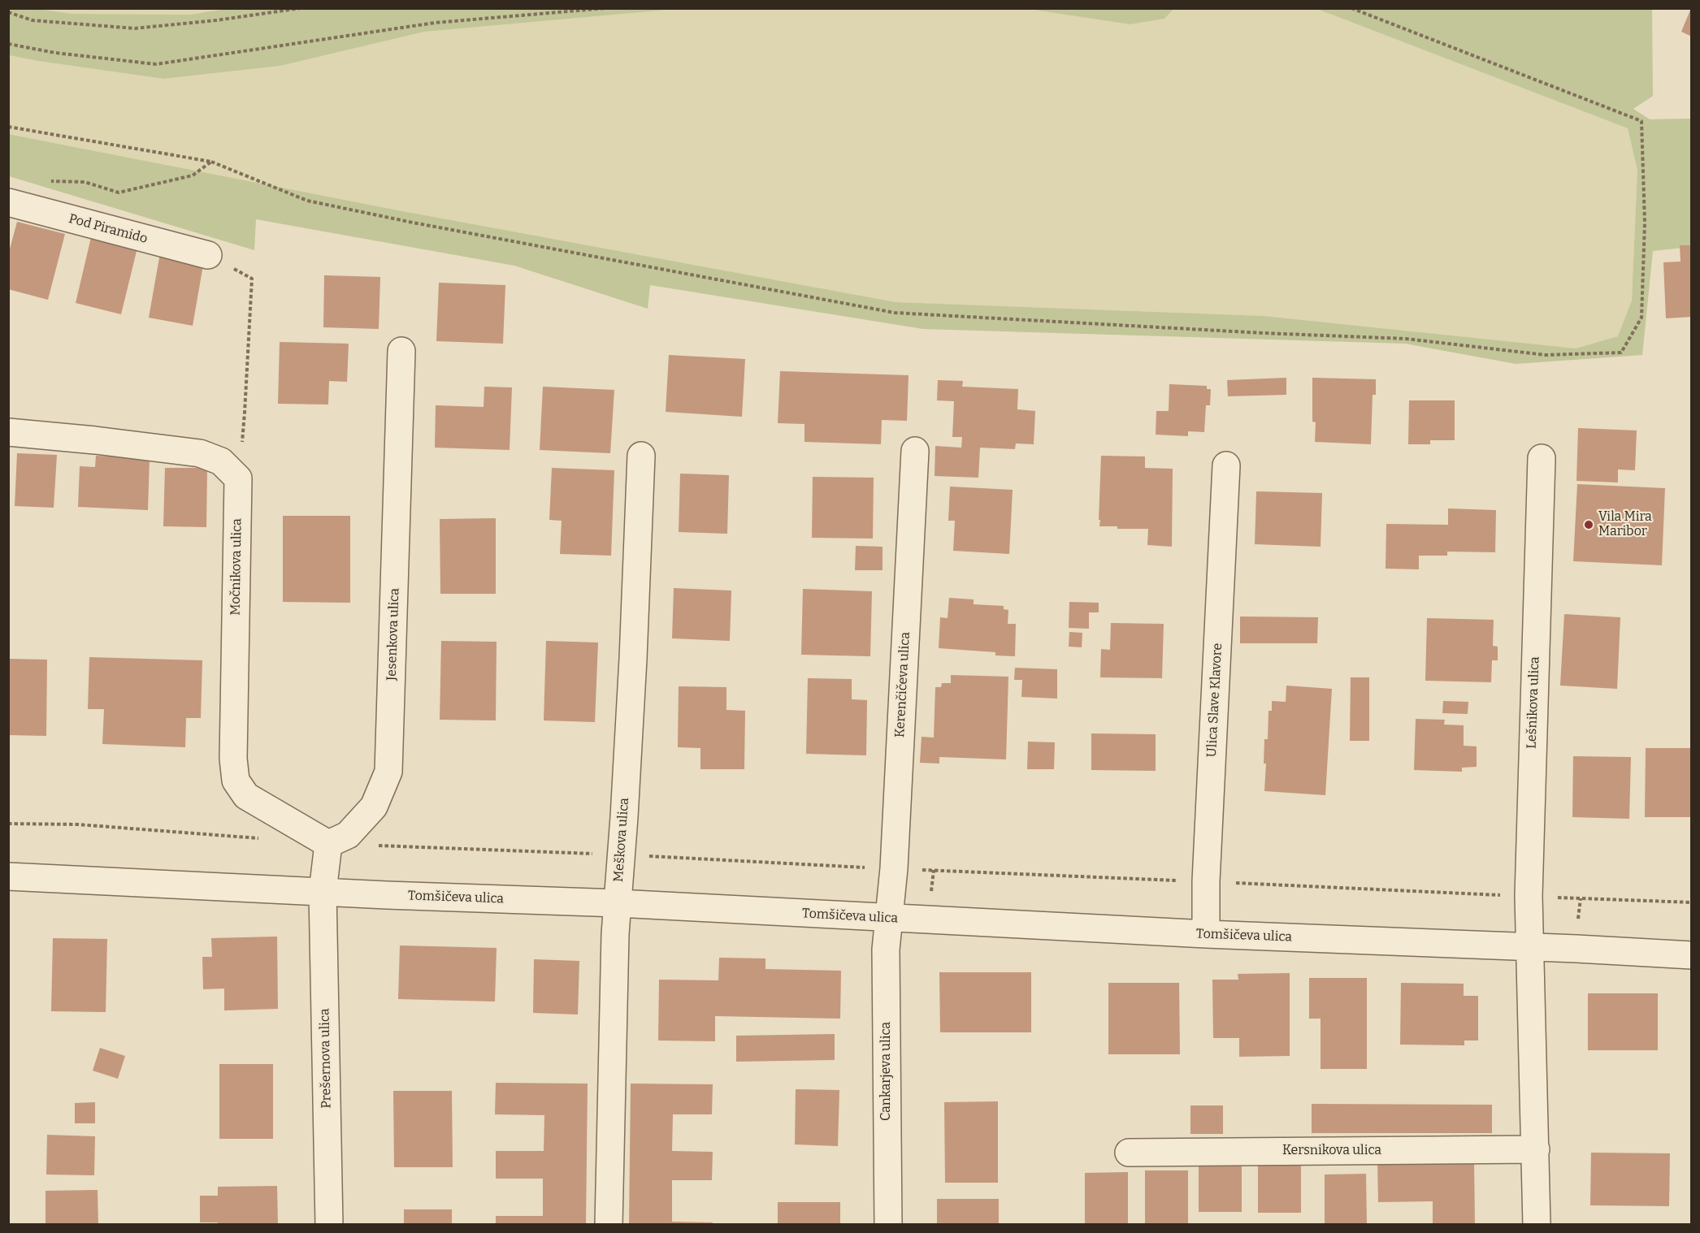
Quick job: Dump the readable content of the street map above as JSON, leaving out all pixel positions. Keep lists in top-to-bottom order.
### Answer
{
  "streets": {
    "street": [
      "Pod Piramido",
      "Močnikova ulica",
      "Jesenkova ulica",
      "Kerenčičeva ulica",
      "Ulica Slave Klavore",
      "Lešnikova ulica",
      "Meškova ulica",
      "Tomšičeva ulica",
      "Prešernova ulica",
      "Cankarjeva ulica",
      "Kersnikova ulica"
    ]
  },
  "crossings": [
    ["Močnikova ulica", "Jesenkova ulica"],
    ["Kerenčičeva ulica", "Tomšičeva ulica"],
    ["Kerenčičeva ulica", "Cankarjeva ulica"],
    ["Ulica Slave Klavore", "Tomšičeva ulica"],
    ["Lešnikova ulica", "Tomšičeva ulica"],
    ["Meškova ulica", "Tomšičeva ulica"],
    ["Tomšičeva ulica", "Prešernova ulica"],
    ["Tomšičeva ulica", "Cankarjeva ulica"]
  ],
  "places": ["Vila Mira Maribor"]
}
